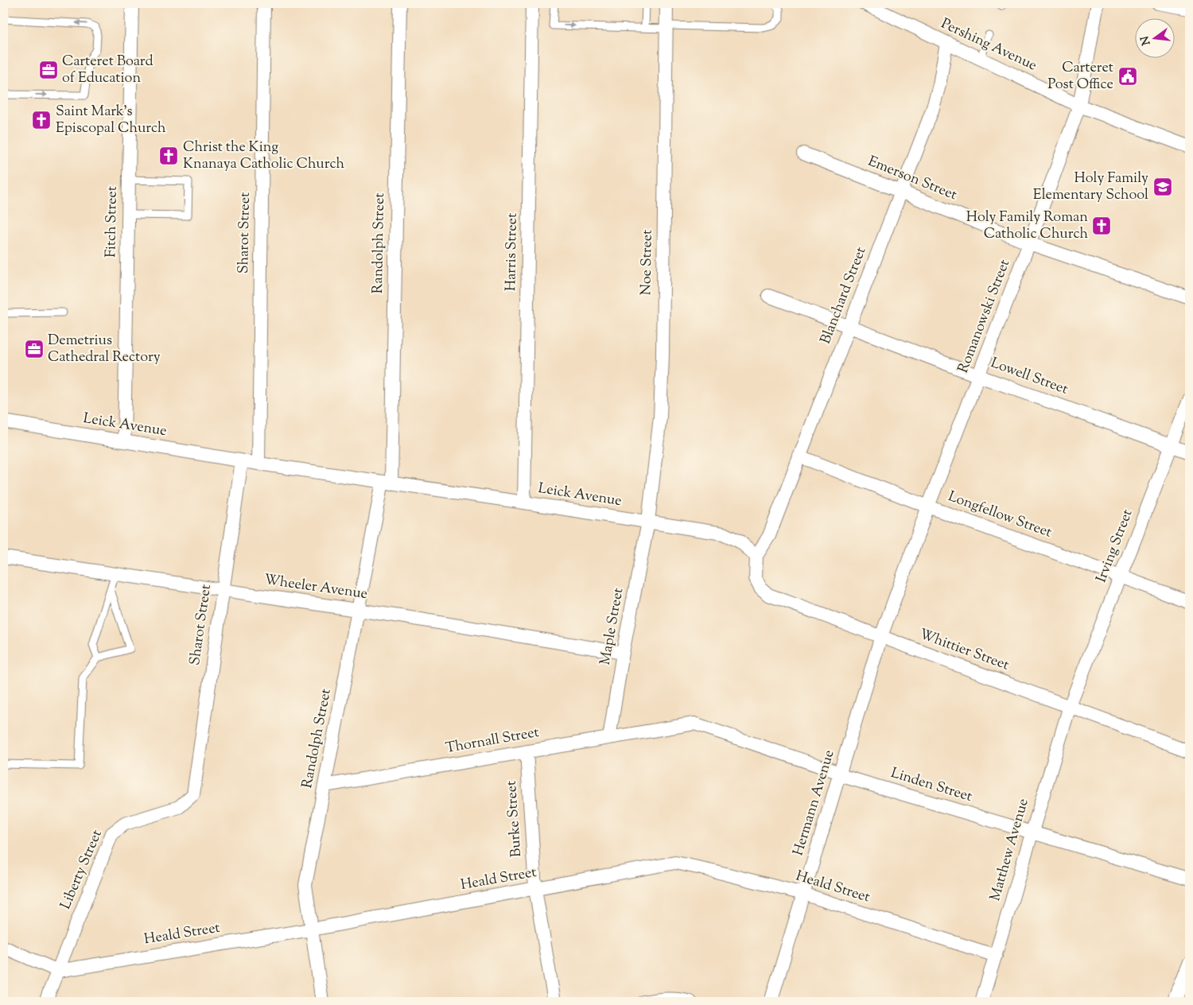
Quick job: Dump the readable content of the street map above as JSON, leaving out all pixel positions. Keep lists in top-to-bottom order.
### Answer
{
  "streets": {
    "street": [
      "Pershing Avenue",
      "Emerson Street",
      "Fitch Street",
      "Sharot Street",
      "Randolph Street",
      "Harris Street",
      "Noe Street",
      "Blanchard Street",
      "Romanowski Street",
      "Lowell Street",
      "Leick Avenue",
      "Longfellow Street",
      "Irving Street",
      "Wheeler Avenue",
      "Maple Street",
      "Whittier Street",
      "Thornall Street",
      "Linden Street",
      "Hermann Avenue",
      "Burke Street",
      "Matthew Avenue",
      "Liberty Street",
      "Heald Street"
    ]
  },
  "crossings": [
    ["Pershing Avenue", "Blanchard Street"],
    ["Pershing Avenue", "Romanowski Street"],
    ["Emerson Street", "Blanchard Street"],
    ["Emerson Street", "Romanowski Street"],
    ["Fitch Street", "Leick Avenue"],
    ["Sharot Street", "Leick Avenue"],
    ["Sharot Street", "Wheeler Avenue"],
    ["Sharot Street", "Liberty Street"],
    ["Randolph Street", "Leick Avenue"],
    ["Randolph Street", "Wheeler Avenue"],
    ["Randolph Street", "Thornall Street"],
    ["Randolph Street", "Heald Street"],
    ["Harris Street", "Leick Avenue"],
    ["Noe Street", "Leick Avenue"],
    ["Noe Street", "Maple Street"],
    ["Blanchard Street", "Lowell Street"],
    ["Blanchard Street", "Leick Avenue"],
    ["Blanchard Street", "Longfellow Street"],
    ["Blanchard Street", "Whittier Street"],
    ["Romanowski Street", "Lowell Street"],
    ["Romanowski Street", "Longfellow Street"],
    ["Romanowski Street", "Whittier Street"],
    ["Romanowski Street", "Hermann Avenue"],
    ["Lowell Street", "Irving Street"],
    ["Leick Avenue", "Maple Street"],
    ["Leick Avenue", "Whittier Street"],
    ["Longfellow Street", "Irving Street"],
    ["Irving Street", "Whittier Street"],
    ["Irving Street", "Matthew Avenue"],
    ["Wheeler Avenue", "Maple Street"],
    ["Maple Street", "Thornall Street"],
    ["Whittier Street", "Hermann Avenue"],
    ["Whittier Street", "Matthew Avenue"],
    ["Thornall Street", "Linden Street"],
    ["Thornall Street", "Burke Street"],
    ["Linden Street", "Hermann Avenue"],
    ["Linden Street", "Matthew Avenue"],
    ["Hermann Avenue", "Heald Street"],
    ["Burke Street", "Heald Street"],
    ["Matthew Avenue", "Heald Street"],
    ["Liberty Street", "Heald Street"]
  ],
  "places": {
    "office": ["Carteret Board of Education", "Demetrius Cathedral Rectory"],
    "public building": ["Carteret Post Office"],
    "church": ["Saint Mark’s Episcopal Church", "Christ the King Knanaya Catholic Church", "Holy Family Roman Catholic Church"],
    "school or university": ["Holy Family Elementary School"]
  },
  "north": "left"
}
